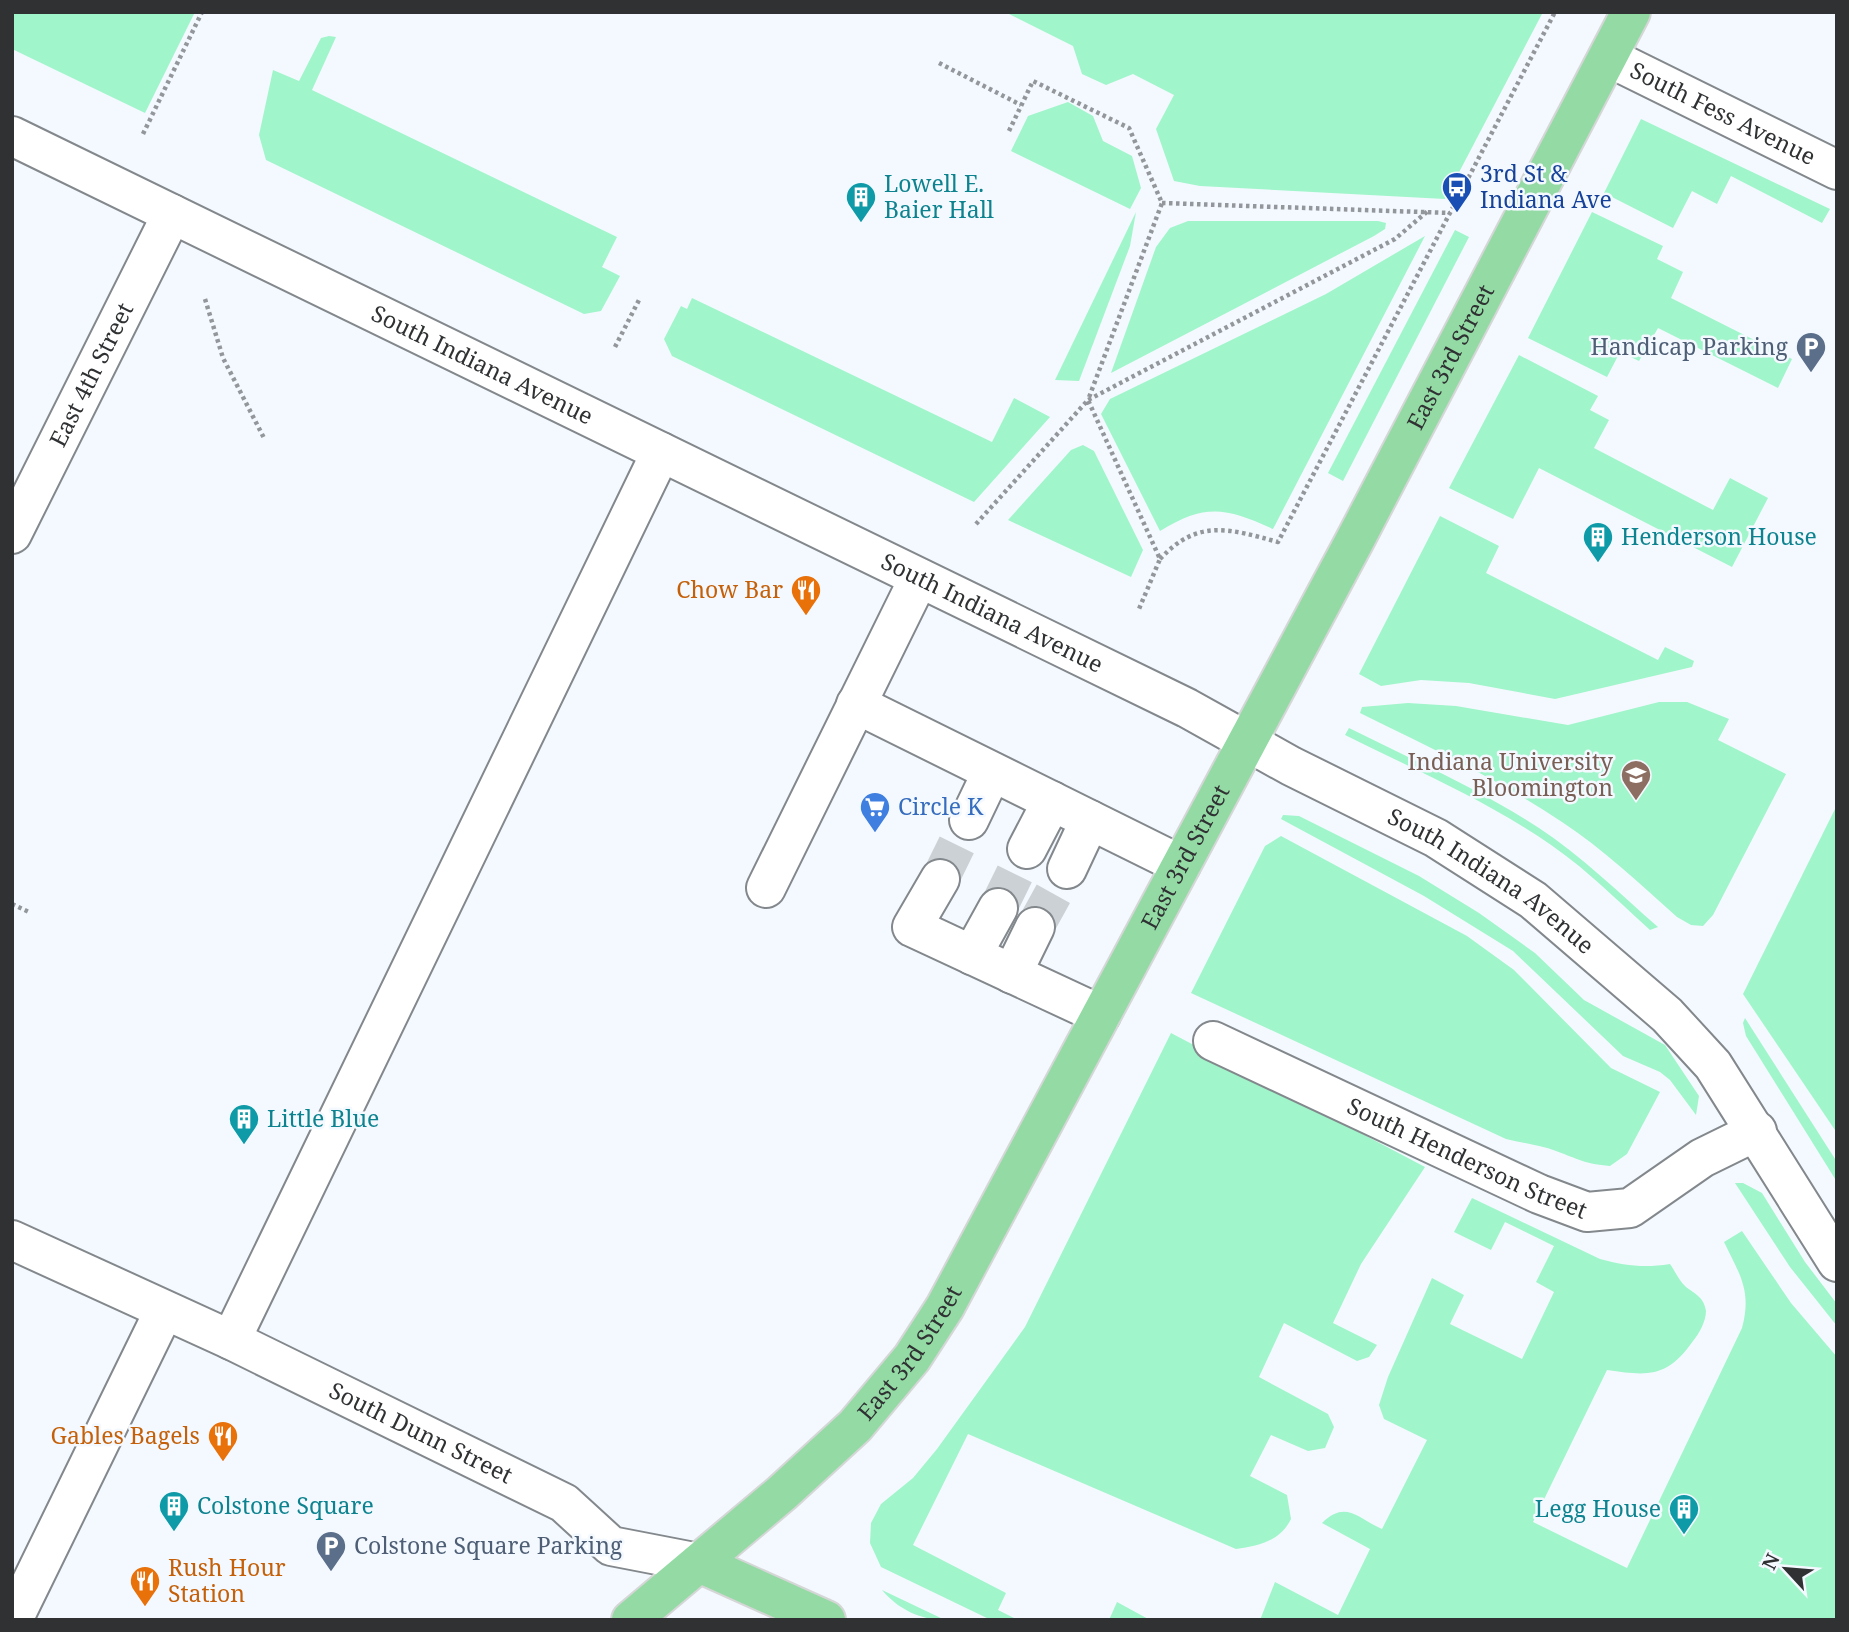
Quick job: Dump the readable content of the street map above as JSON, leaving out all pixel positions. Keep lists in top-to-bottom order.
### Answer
{
  "streets": {
    "main road": ["East 3rd Street", "South Dunn Street"],
    "street": [
      "South Fess Avenue",
      "South Indiana Avenue",
      "East 4th Street",
      "South Henderson Street"
    ]
  },
  "crossings": [
    ["South Fess Avenue", "East 3rd Street"],
    ["East 3rd Street", "South Indiana Avenue"],
    ["East 3rd Street", "South Dunn Street"],
    ["South Indiana Avenue", "East 4th Street"],
    ["South Indiana Avenue", "South Henderson Street"]
  ],
  "places": {
    "bus stop": ["3rd St & Indiana Ave"],
    "building": [
      "Lowell E. Baier Hall",
      "Henderson House",
      "Little Blue",
      "Colstone Square",
      "Legg House"
    ],
    "parking": ["Handicap Parking", "Colstone Square Parking"],
    "restaurant": ["Chow Bar", "Gables Bagels", "Rush Hour Station"],
    "school or university": ["Indiana University Bloomington"],
    "supermarket": ["Circle K"]
  },
  "north": "top left"
}
